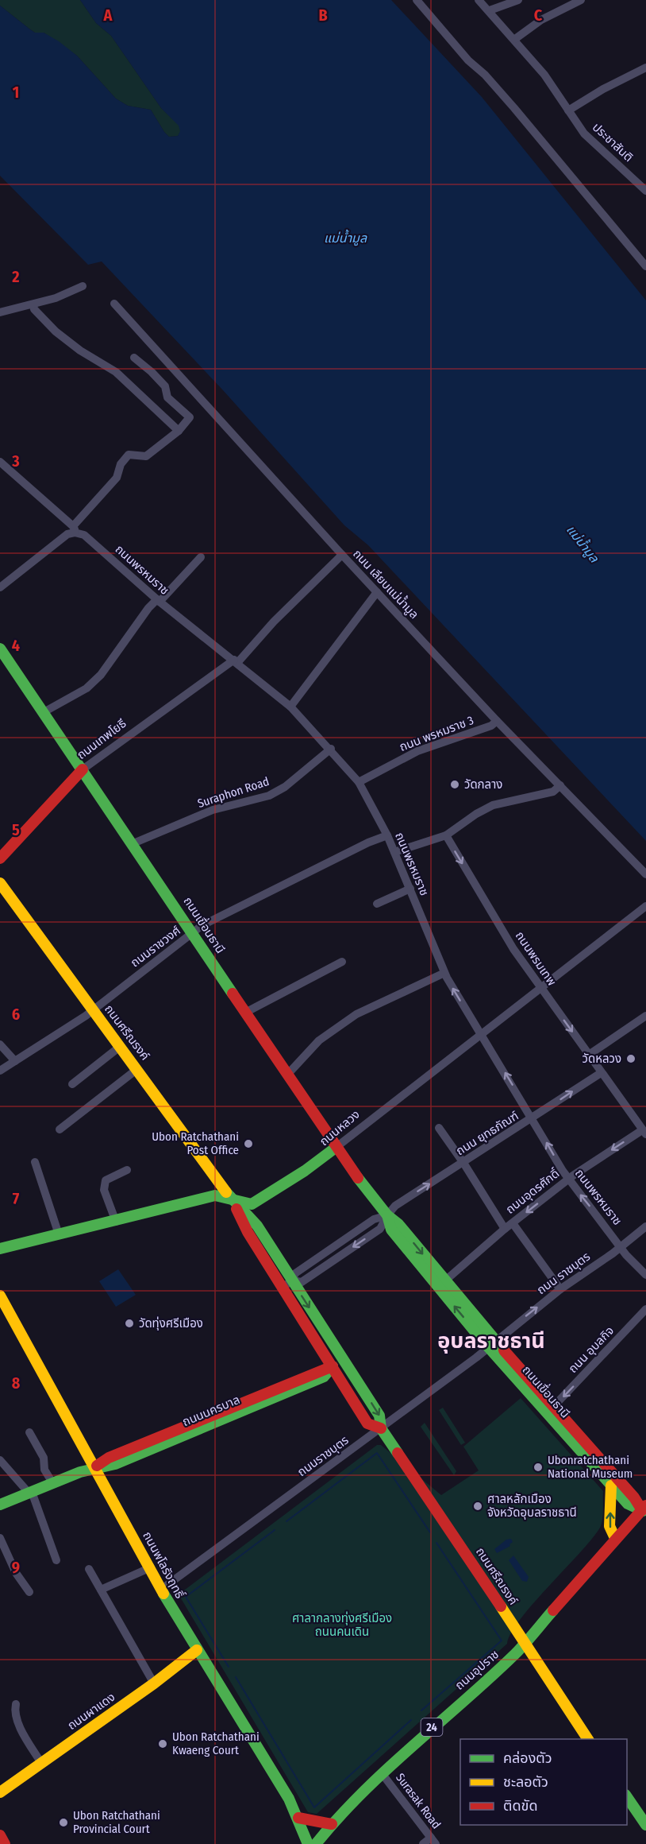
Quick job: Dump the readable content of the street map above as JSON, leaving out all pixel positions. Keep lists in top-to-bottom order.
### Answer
{
  "streets": {
    "street": [
      "ประชาสันติ",
      "ถนนพรหมราช",
      "ถนน เลียบแม่น้ำมูล",
      "ถนน พรหมราช 3",
      "ถนนเทพโยธี",
      "Suraphon Road",
      "ถนนเขื่อนธานี",
      "ถนนราชวงศ์",
      "ถนนพรมเทพ",
      "ถนนศรีณรงค์",
      "ถนนหลวง",
      "ถนน ยุทธภัณฑ์",
      "ถนนอุดรศักดิ์",
      "ถนน ราชบุตร",
      "ถนน อุบลกิจ",
      "ถนนนครบาล",
      "ถนนราชบุตร",
      "ถนนพโลรังฤทธิ์",
      "ถนนอุปราช",
      "ถนนผาแดง",
      "24",
      "Surasak Road"
    ]
  },
  "crossings": [
    ["ถนนพรหมราช", "ถนน พรหมราช 3"],
    ["ถนนพรหมราช", "ถนนเทพโยธี"],
    ["ถนนพรหมราช", "Suraphon Road"],
    ["ถนนพรหมราช", "ถนนราชวงศ์"],
    ["ถนนพรหมราช", "ถนนหลวง"],
    ["ถนนพรหมราช", "ถนน ยุทธภัณฑ์"],
    ["ถนนพรหมราช", "ถนนอุดรศักดิ์"],
    ["ถนนพรหมราช", "ถนน ราชบุตร"],
    ["ถนน เลียบแม่น้ำมูล", "ถนน พรหมราช 3"],
    ["ถนน เลียบแม่น้ำมูล", "ถนนเทพโยธี"],
    ["ถนนเทพโยธี", "ถนนเขื่อนธานี"],
    ["Suraphon Road", "ถนนเขื่อนธานี"],
    ["ถนนเขื่อนธานี", "ถนนราชวงศ์"],
    ["ถนนเขื่อนธานี", "ถนนหลวง"],
    ["ถนนเขื่อนธานี", "ถนน ยุทธภัณฑ์"],
    ["ถนนเขื่อนธานี", "ถนนอุดรศักดิ์"],
    ["ถนนเขื่อนธานี", "ถนน ราชบุตร"],
    ["ถนนเขื่อนธานี", "ถนน อุบลกิจ"],
    ["ถนนเขื่อนธานี", "ถนนราชบุตร"],
    ["ถนนเขื่อนธานี", "ถนนอุปราช"],
    ["ถนนราชวงศ์", "ถนนศรีณรงค์"],
    ["ถนนพรมเทพ", "ถนนหลวง"],
    ["ถนนพรมเทพ", "ถนน ยุทธภัณฑ์"],
    ["ถนนพรมเทพ", "ถนนอุดรศักดิ์"],
    ["ถนนศรีณรงค์", "ถนนหลวง"],
    ["ถนนศรีณรงค์", "ถนน ยุทธภัณฑ์"],
    ["ถนนศรีณรงค์", "ถนนนครบาล"],
    ["ถนนศรีณรงค์", "ถนนราชบุตร"],
    ["ถนนศรีณรงค์", "ถนนอุปราช"],
    ["ถนน ราชบุตร", "ถนนราชบุตร"],
    ["ถนนนครบาล", "ถนนพโลรังฤทธิ์"],
    ["ถนนราชบุตร", "ถนนพโลรังฤทธิ์"],
    ["ถนนพโลรังฤทธิ์", "ถนนผาแดง"],
    ["ถนนอุปราช", "Surasak Road"]
  ],
  "one_way": [
    "ถนนพรมเทพ",
    "ถนน ยุทธภัณฑ์",
    "ถนนอุดรศักดิ์",
    "ถนน ราชบุตร",
    "ถนน อุบลกิจ"
  ],
  "districts": ["อุบลราชธานี"],
  "water": ["แม่น้ำมูล"],
  "parks": ["ศาลากลางทุ่งศรีเมือง ถนนคนเดิน"],
  "places": [
    "วัดกลาง",
    "วัดหลวง",
    "Ubon Ratchathani Post Office",
    "วัดทุ่งศรีเมือง",
    "Ubonratchathani National Museum",
    "ศาลหลักเมือง จังหวัดอุบลราชธานี",
    "Ubon Ratchathani Kwaeng Court",
    "Ubon Ratchathani Provincial Court"
  ],
  "legend": ["คล่องตัว", "ชะลอตัว", "ติดขัด"],
  "grid": {
    "columns": ["A", "B", "C"],
    "rows": [
      "1",
      "2",
      "3",
      "4",
      "5",
      "6",
      "7",
      "8",
      "9"
    ]
  }
}
